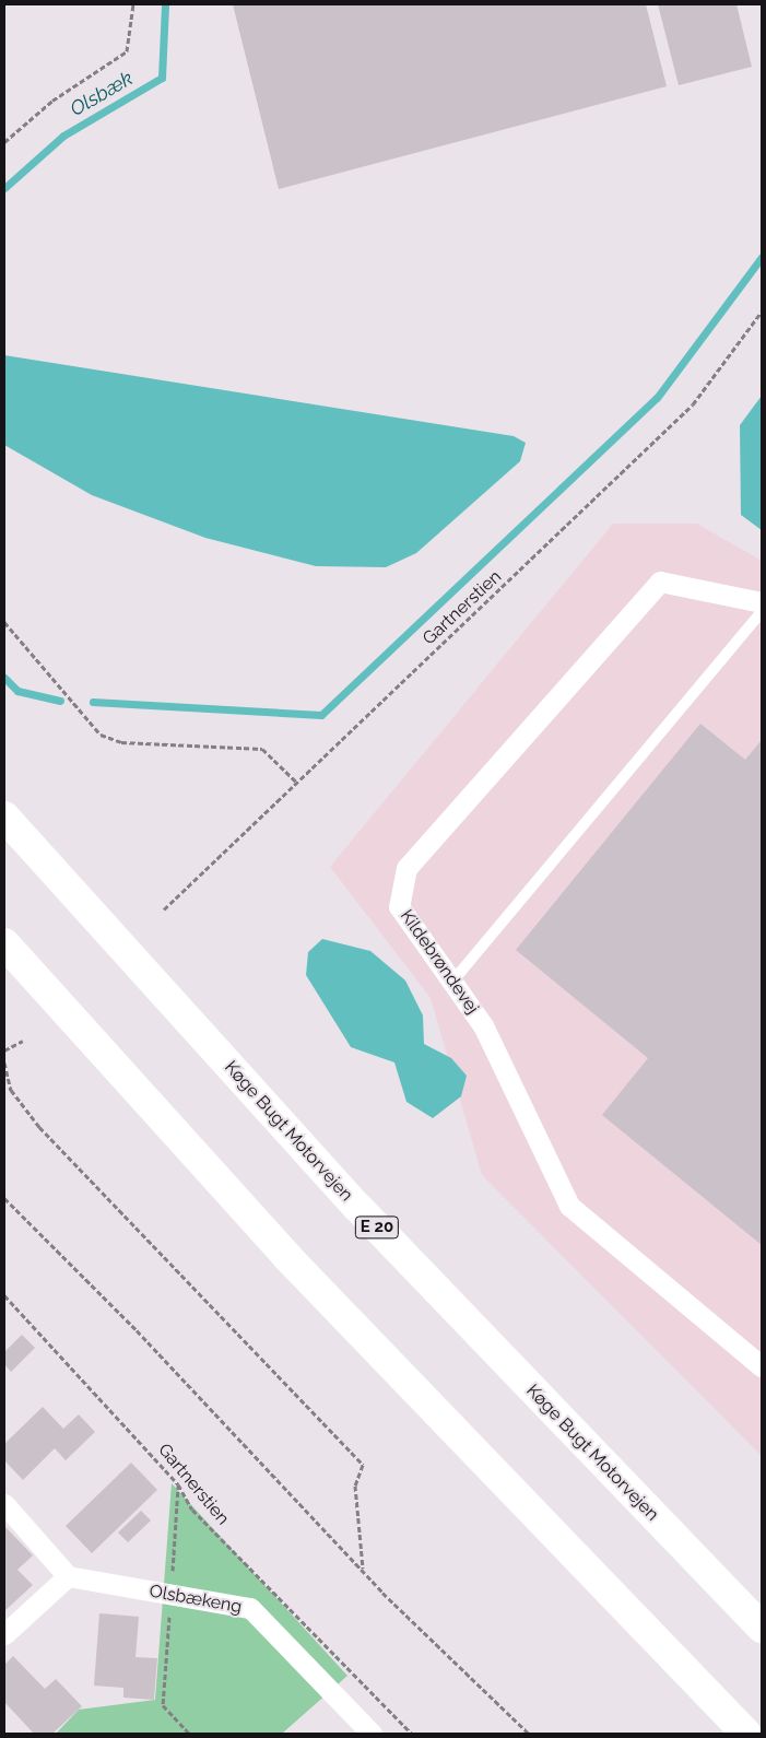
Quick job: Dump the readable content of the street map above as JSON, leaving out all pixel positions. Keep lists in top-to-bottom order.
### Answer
{
  "streets": {
    "highway": ["Køge Bugt Motorvejen", "E 20"],
    "street": ["Kildebrøndevej", "Olsbækeng"],
    "path": ["Gartnerstien"]
  },
  "water": ["Olsbæk"]
}
